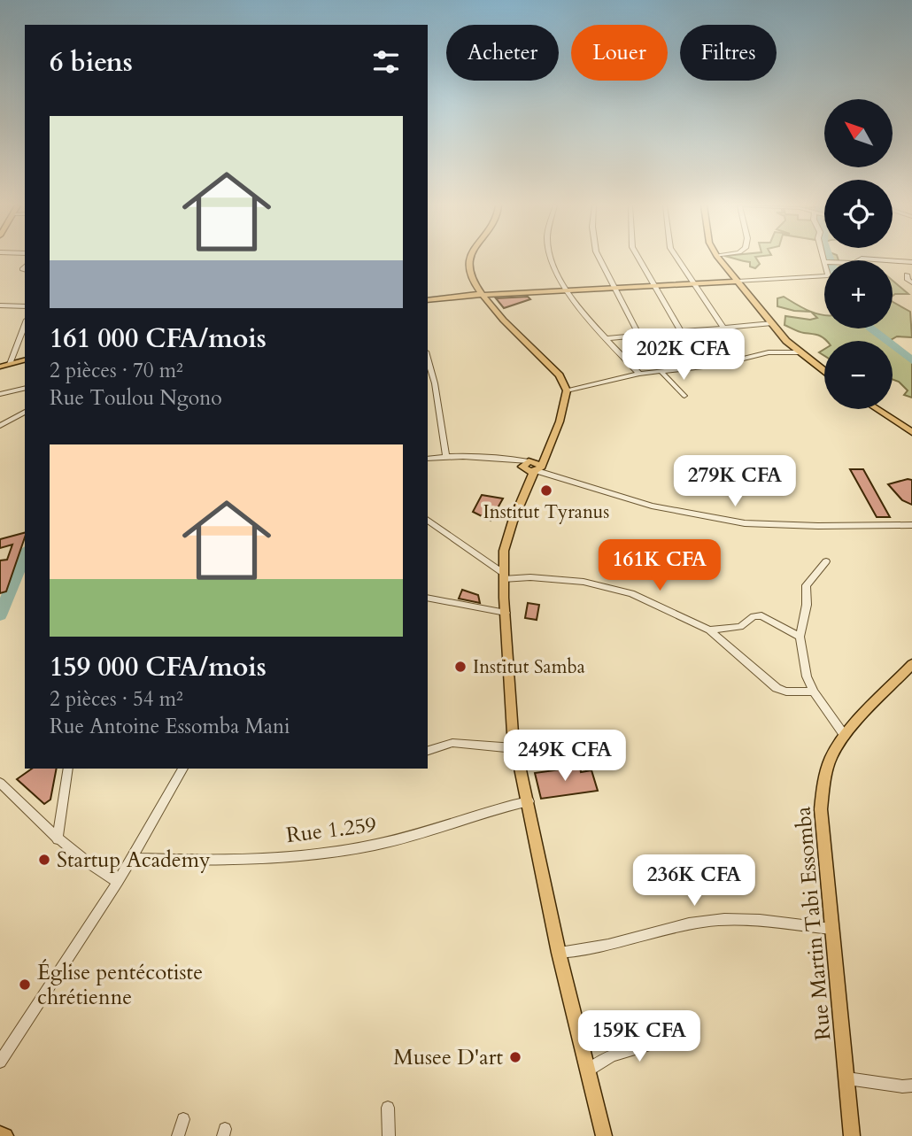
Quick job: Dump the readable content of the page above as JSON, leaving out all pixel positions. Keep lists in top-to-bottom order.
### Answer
{
  "streets": {
    "main road": ["Rue Martin Tabi Essomba"],
    "street": ["Rue 1.259"]
  },
  "places": [
    "Institut Tyranus",
    "Institut Samba",
    "Startup Academy",
    "Église pentécotiste chrétienne",
    "Musee D'art"
  ],
  "north": "top left",
  "page": {
    "chip": ["Acheter", "Louer", "Filtres"],
    "heading": "6 biens",
    "map_buttons": ["+", "−"],
    "list": [
      {
        "name": "161 000 CFA/mois",
        "note": "2 pièces · 70 m² · Rue Toulou Ngono"
      },
      {
        "name": "159 000 CFA/mois",
        "note": "2 pièces · 54 m² · Rue Antoine Essomba Mani"
      }
    ],
    "price": [
      "202K CFA",
      "279K CFA",
      "161K CFA",
      "249K CFA",
      "236K CFA",
      "159K CFA"
    ]
  }
}
